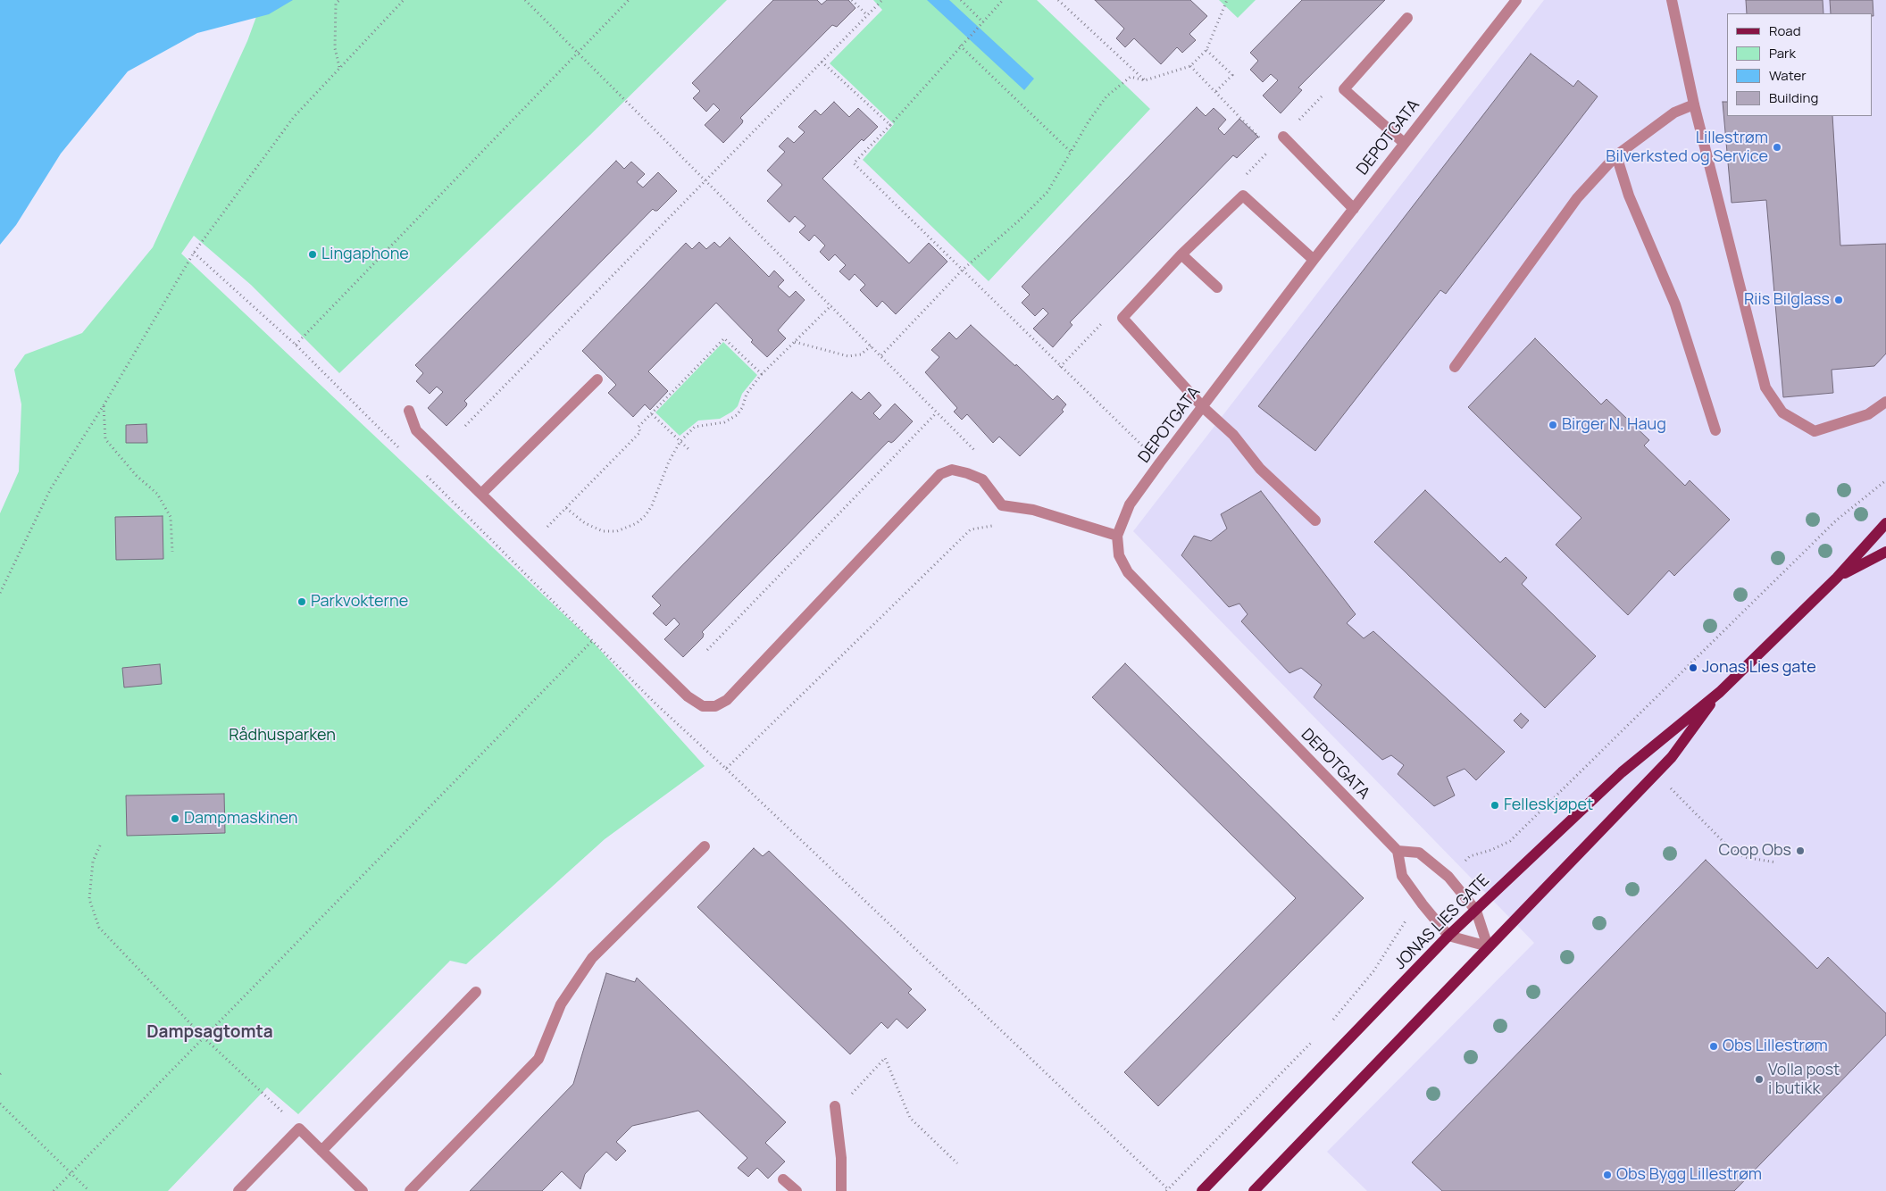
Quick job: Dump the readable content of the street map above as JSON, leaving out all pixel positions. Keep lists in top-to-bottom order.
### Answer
{
  "streets": {
    "main road": ["JONAS LIES GATE"],
    "street": ["DEPOTGATA"]
  },
  "districts": ["Dampsagtomta"],
  "parks": ["Rådhusparken"],
  "places": [
    "Lillestrøm Bilverksted og Service",
    "Lingaphone",
    "Riis Bilglass",
    "Birger N. Haug",
    "Parkvokterne",
    "Jonas Lies gate",
    "Felleskjøpet",
    "Dampmaskinen",
    "Coop Obs",
    "Obs Lillestrøm",
    "Volla post i butikk",
    "Obs Bygg Lillestrøm"
  ],
  "legend": [
    "Road",
    "Park",
    "Water",
    "Building"
  ]
}
